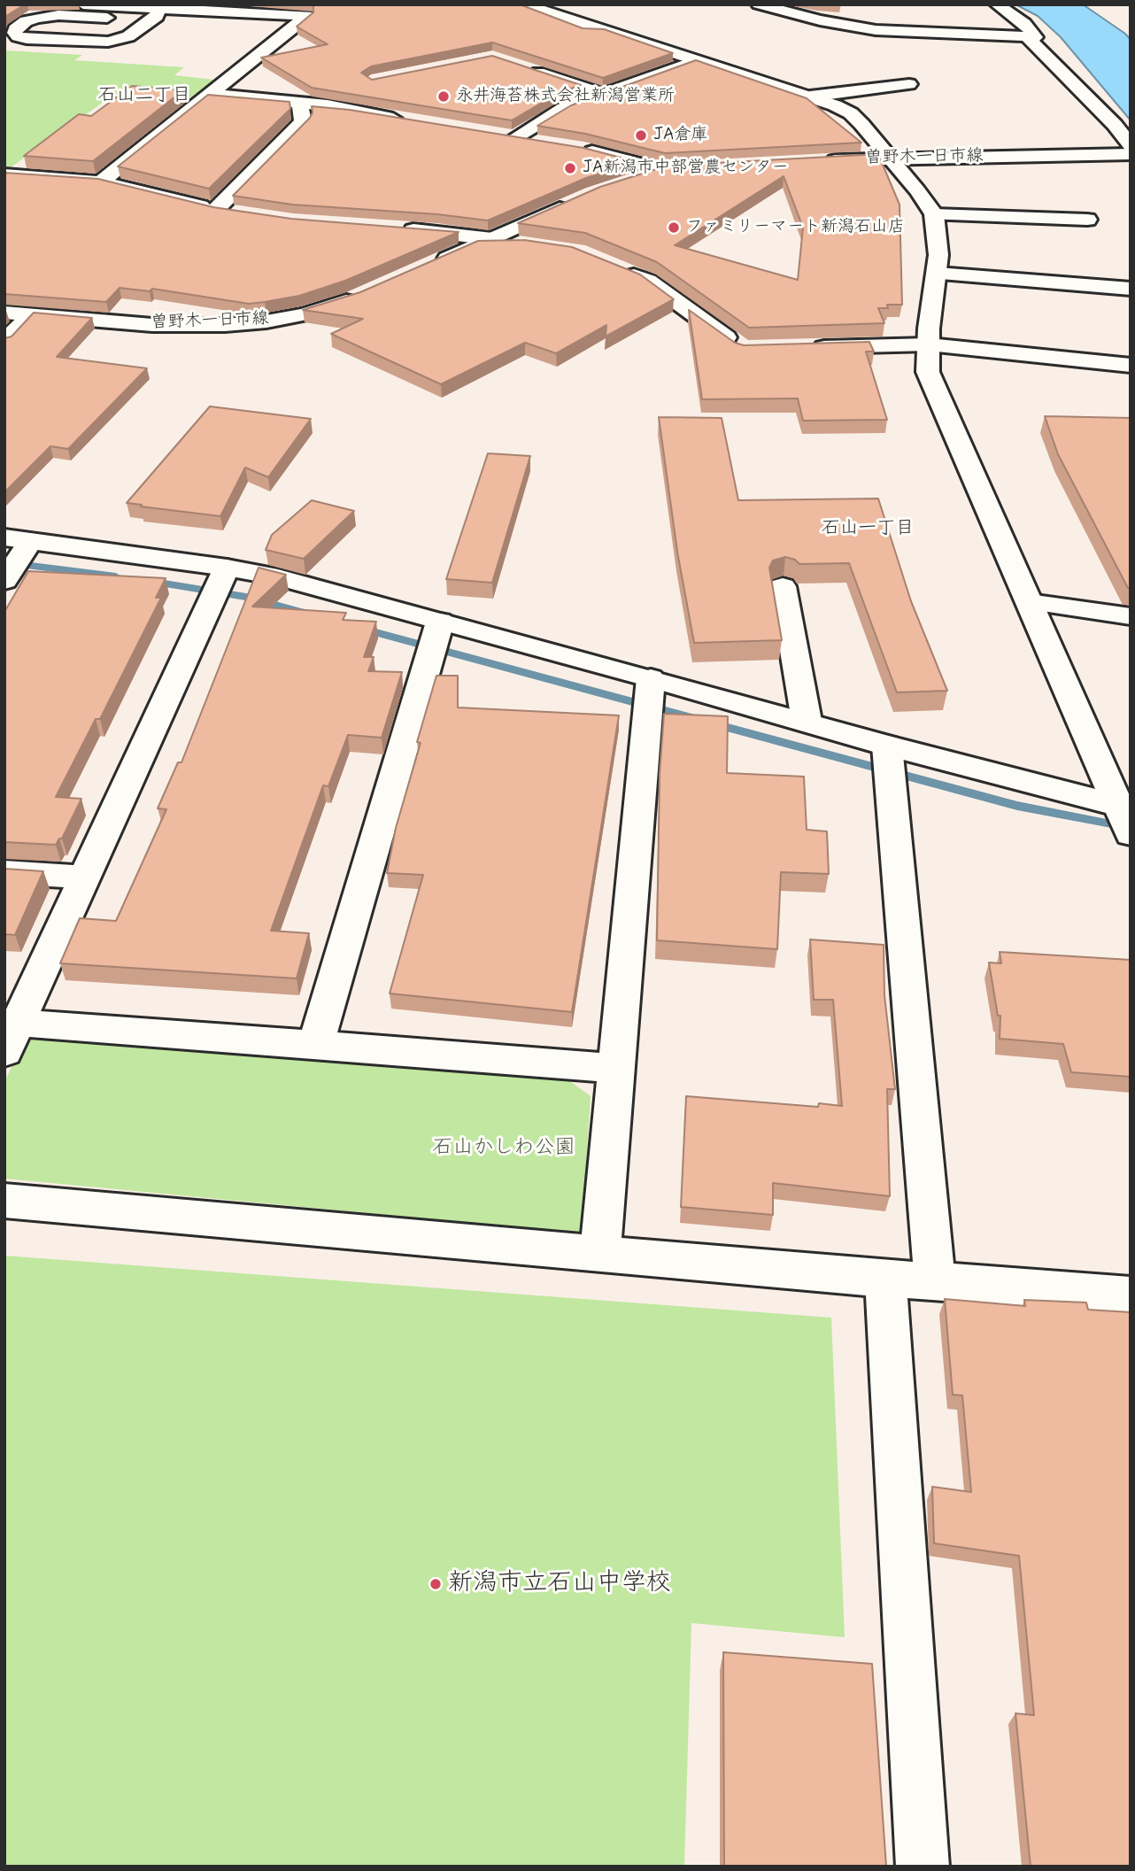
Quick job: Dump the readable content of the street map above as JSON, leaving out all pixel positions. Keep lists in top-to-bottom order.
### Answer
{
  "streets": {
    "street": ["曽野木一日市線"]
  },
  "districts": ["石山二丁目", "石山一丁目"],
  "parks": ["石山かしわ公園"],
  "places": [
    "永井海苔株式会社新潟営業所",
    "JA倉庫",
    "JA新潟市中部営農センター",
    "ファミリーマート新潟石山店",
    "新潟市立石山中学校"
  ]
}
